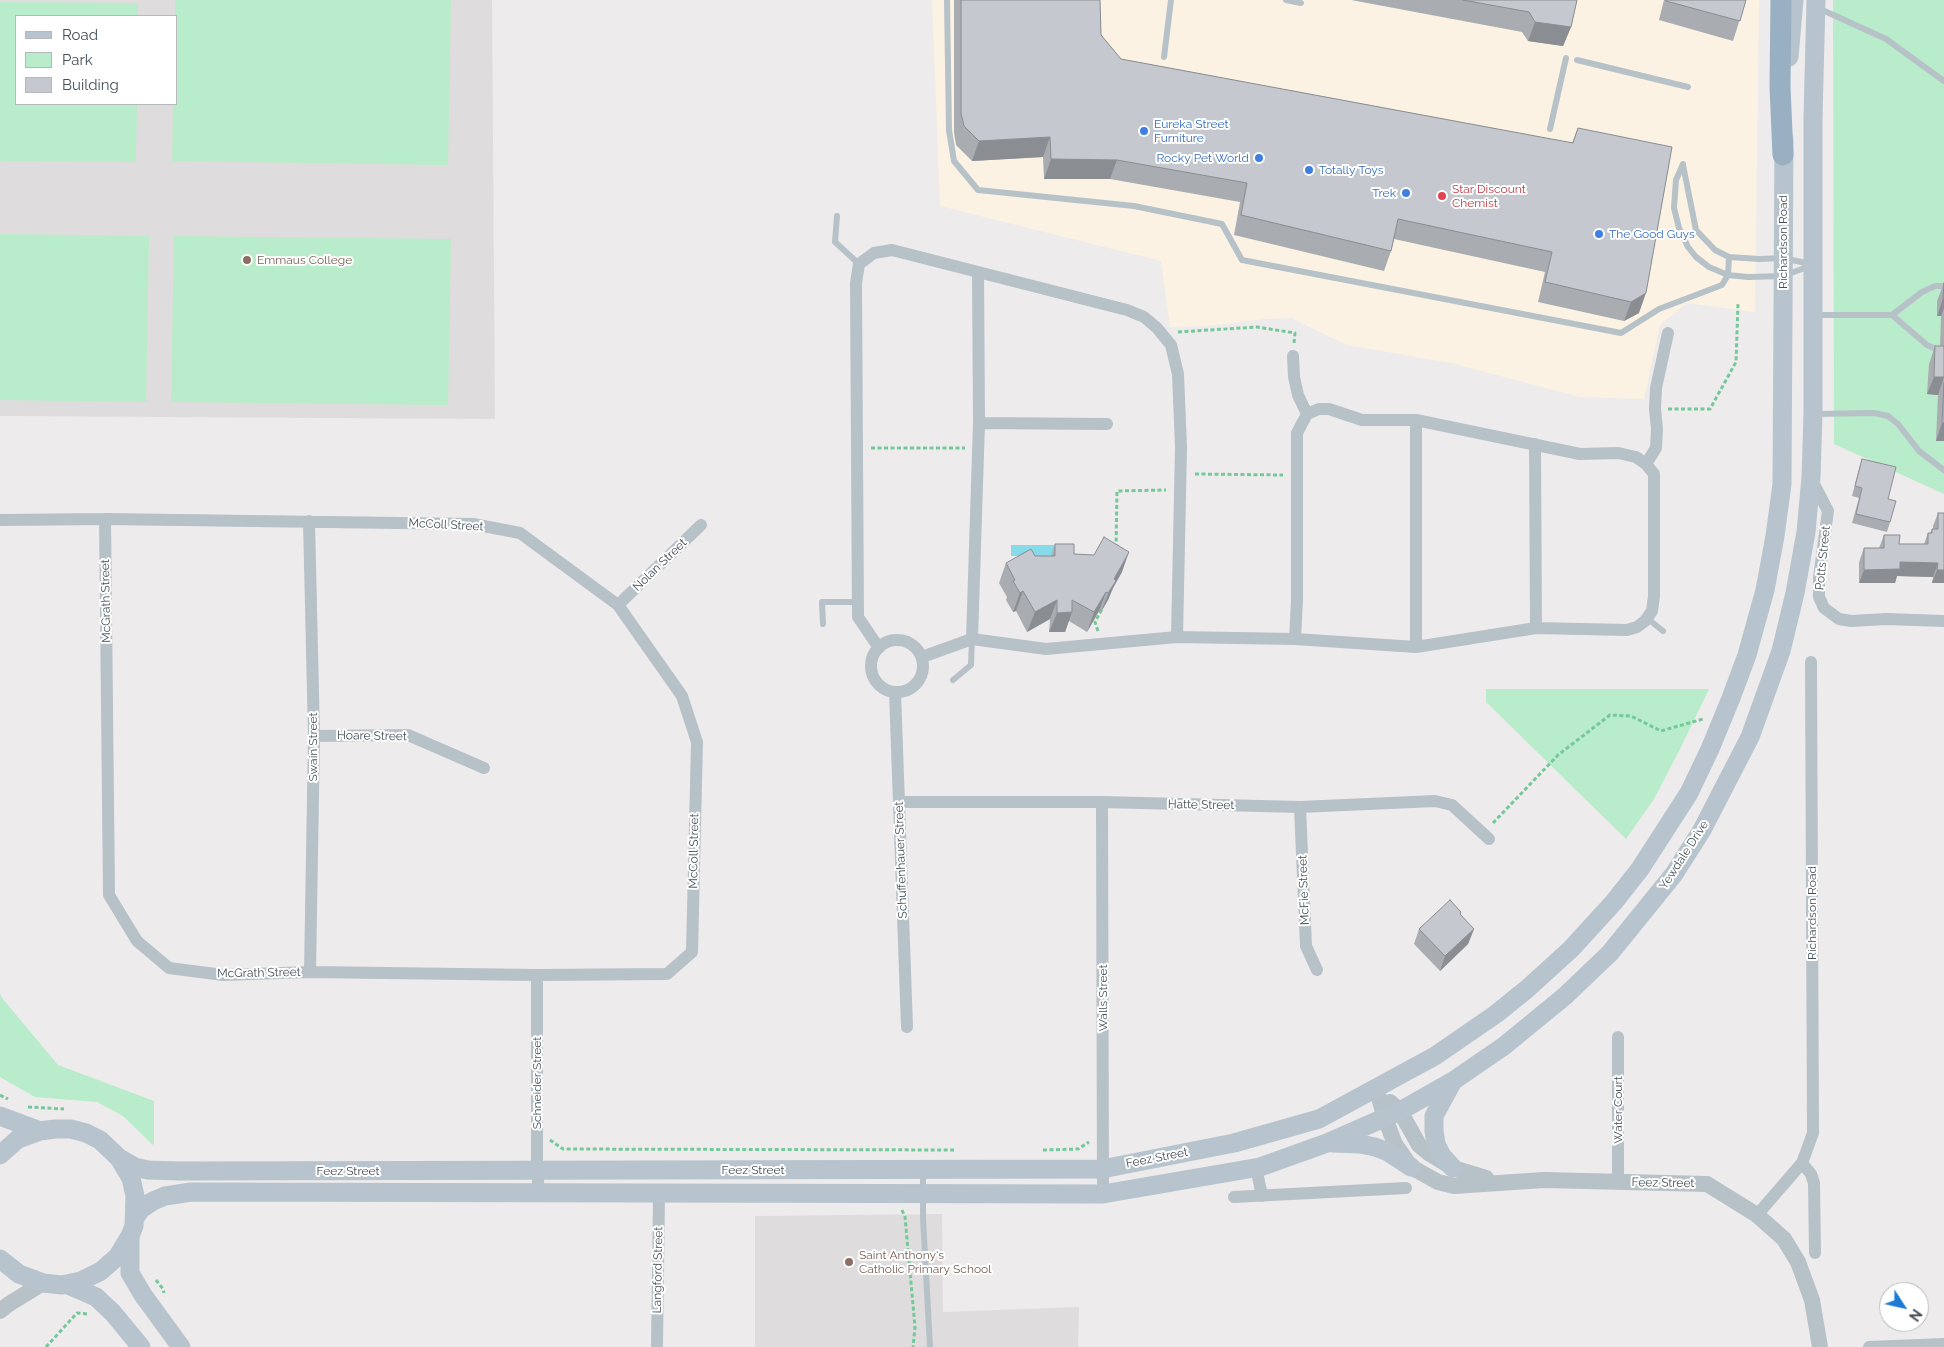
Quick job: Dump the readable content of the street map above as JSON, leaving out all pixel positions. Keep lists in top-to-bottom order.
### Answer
{
  "streets": {
    "main road": ["Richardson Road", "Yewdale Drive", "Feez Street"],
    "street": [
      "McColl Street",
      "Potts Street",
      "Nolan Street",
      "McGrath Street",
      "Hoare Street",
      "Swain Street",
      "Hatte Street",
      "Schuffenhauer Street",
      "McFie Street",
      "Walls Street",
      "Schneider Street",
      "Water Court",
      "Langford Street"
    ]
  },
  "crossings": [
    ["Richardson Road", "Feez Street"],
    ["McColl Street", "Nolan Street"],
    ["McColl Street", "McGrath Street"],
    ["McColl Street", "Swain Street"],
    ["Potts Street", "Yewdale Drive"],
    ["McGrath Street", "Swain Street"],
    ["McGrath Street", "Schneider Street"],
    ["Hoare Street", "Swain Street"],
    ["Hatte Street", "Schuffenhauer Street"],
    ["Hatte Street", "McFie Street"],
    ["Hatte Street", "Walls Street"],
    ["Yewdale Drive", "Feez Street"],
    ["Walls Street", "Feez Street"],
    ["Schneider Street", "Feez Street"],
    ["Water Court", "Feez Street"],
    ["Feez Street", "Langford Street"]
  ],
  "places": [
    "Eureka Street Furniture",
    "Rocky Pet World",
    "Totally Toys",
    "Trek",
    "Star Discount Chemist",
    "The Good Guys",
    "Emmaus College",
    "Saint Anthony's Catholic Primary School"
  ],
  "legend": ["Road", "Park", "Building"],
  "north": "bottom right"
}
